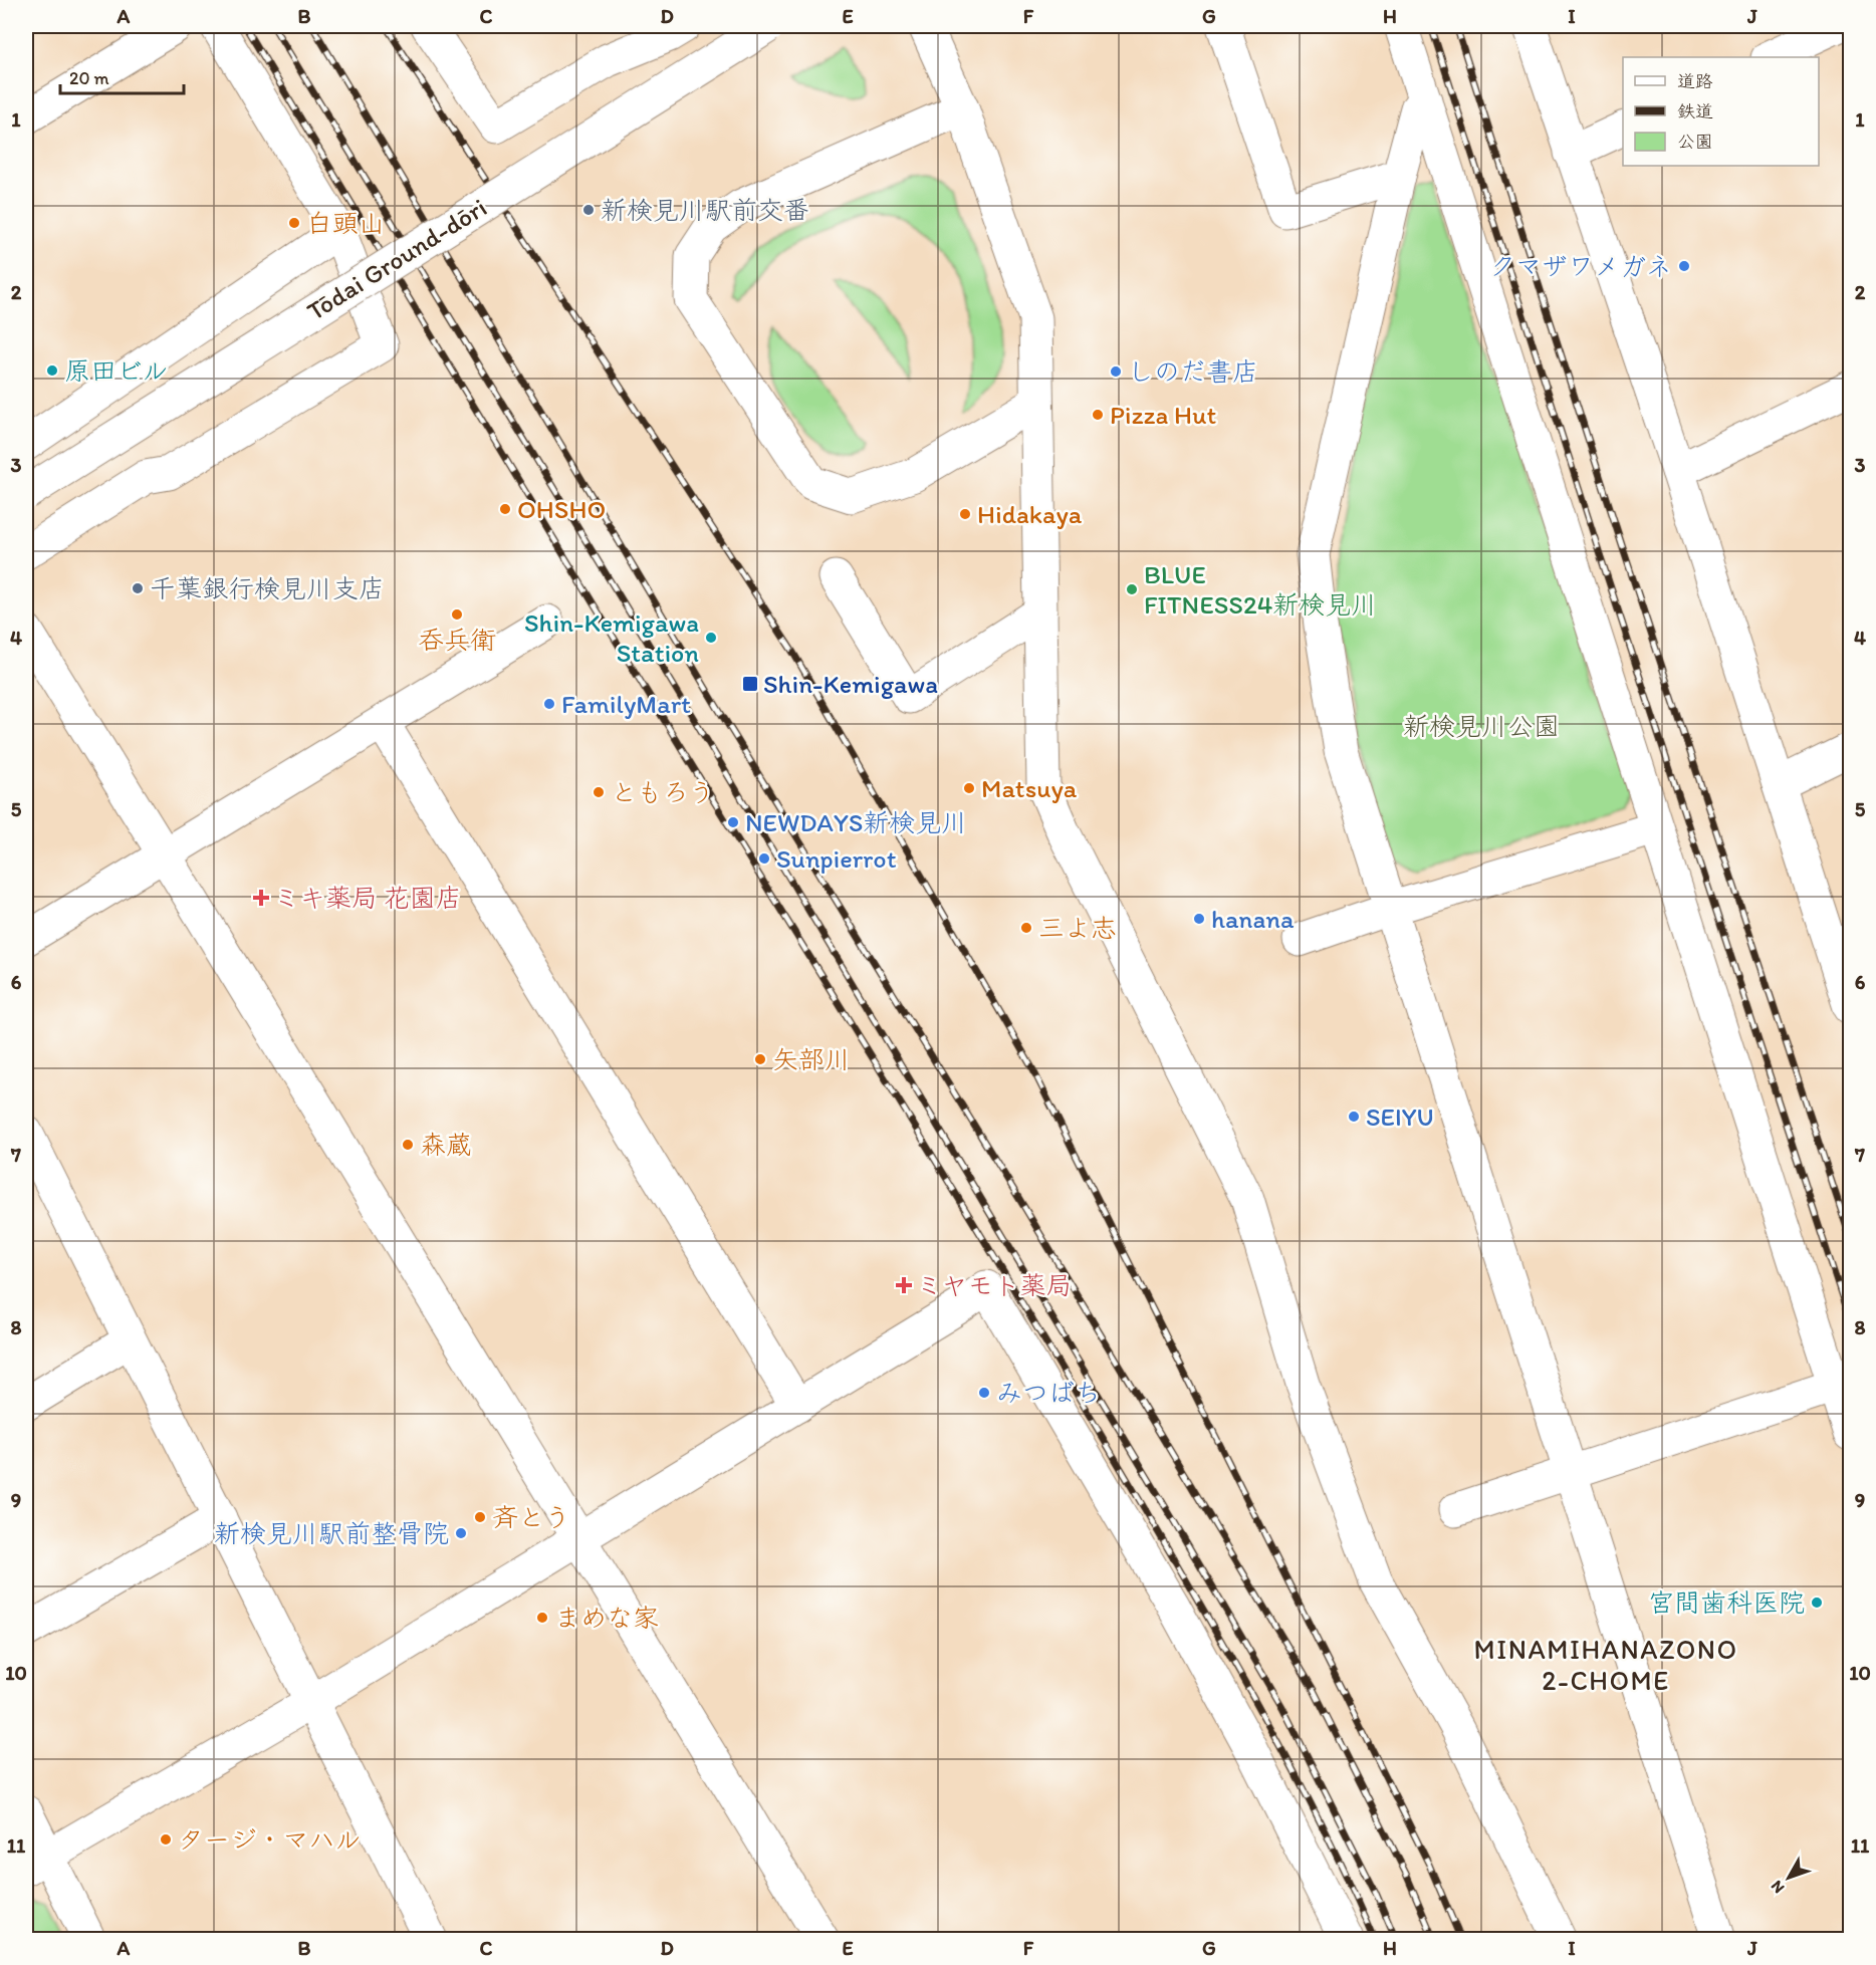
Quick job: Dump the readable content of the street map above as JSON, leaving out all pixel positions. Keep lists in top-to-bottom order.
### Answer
{
  "streets": {
    "street": ["Tōdai Ground-dōri"]
  },
  "districts": ["MINAMIHANAZONO 2-CHOME"],
  "parks": ["新検見川公園"],
  "places": {
    "other": [
      "新検見川駅前交番",
      "白頭山",
      "クマザワメガネ",
      "原田ビル",
      "しのだ書店",
      "Pizza Hut",
      "OHSHO",
      "Hidakaya",
      "千葉銀行検見川支店",
      "BLUE FITNESS24新検見川",
      "呑兵衛",
      "Shin-Kemigawa Station",
      "FamilyMart",
      "Matsuya",
      "ともろう",
      "NEWDAYS新検見川",
      "Sunpierrot",
      "hanana",
      "三よ志",
      "矢部川",
      "SEIYU",
      "森蔵",
      "みつばち",
      "斉とう",
      "新検見川駅前整骨院",
      "宮間歯科医院",
      "まめな家",
      "タージ・マハル"
    ],
    "transit": ["Shin-Kemigawa"],
    "health": ["ミキ薬局 花園店", "ミヤモト薬局"]
  },
  "legend": ["道路", "鉄道", "公園"],
  "scale_bar": "20 m",
  "north": "bottom left",
  "grid": {
    "columns": [
      "A",
      "B",
      "C",
      "D",
      "E",
      "F",
      "G",
      "H",
      "I",
      "J"
    ],
    "rows": [
      "1",
      "2",
      "3",
      "4",
      "5",
      "6",
      "7",
      "8",
      "9",
      "10",
      "11"
    ]
  }
}
